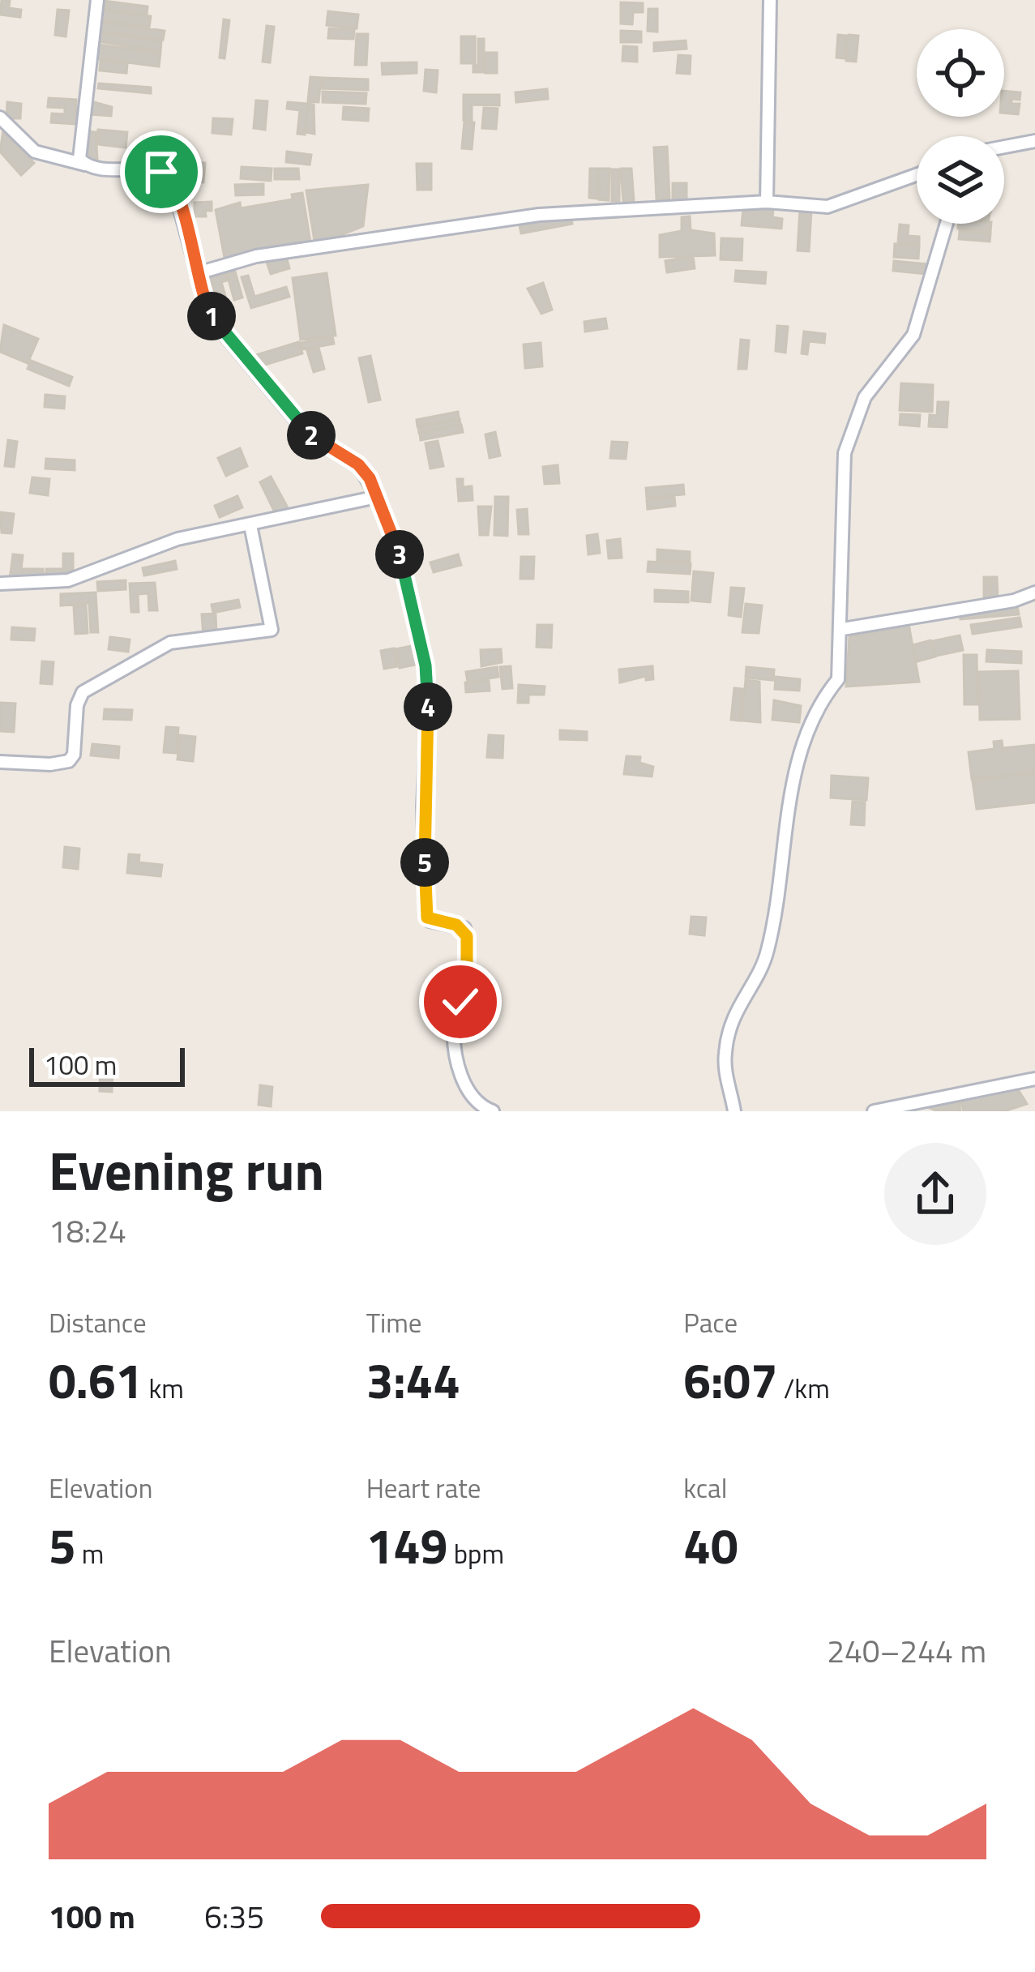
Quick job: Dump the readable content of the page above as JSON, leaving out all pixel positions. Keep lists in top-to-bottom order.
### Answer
{
  "scale_bar": "100 m",
  "page": {
    "pins": [
      "1",
      "2",
      "3",
      "4",
      "5"
    ],
    "scale": "100 m",
    "heading": ["Evening run", "18:24"],
    "stats": [
      ["Distance", "0.61 km"],
      ["Time", "3:44"],
      ["Pace", "6:07 /km"],
      ["Elevation", "5 m"],
      ["Heart rate", "149 bpm"],
      ["kcal", "40"]
    ],
    "chart": ["Elevation", "240–244 m"],
    "list": [
      {
        "name": "100 m",
        "note": "6:35"
      }
    ]
  }
}
